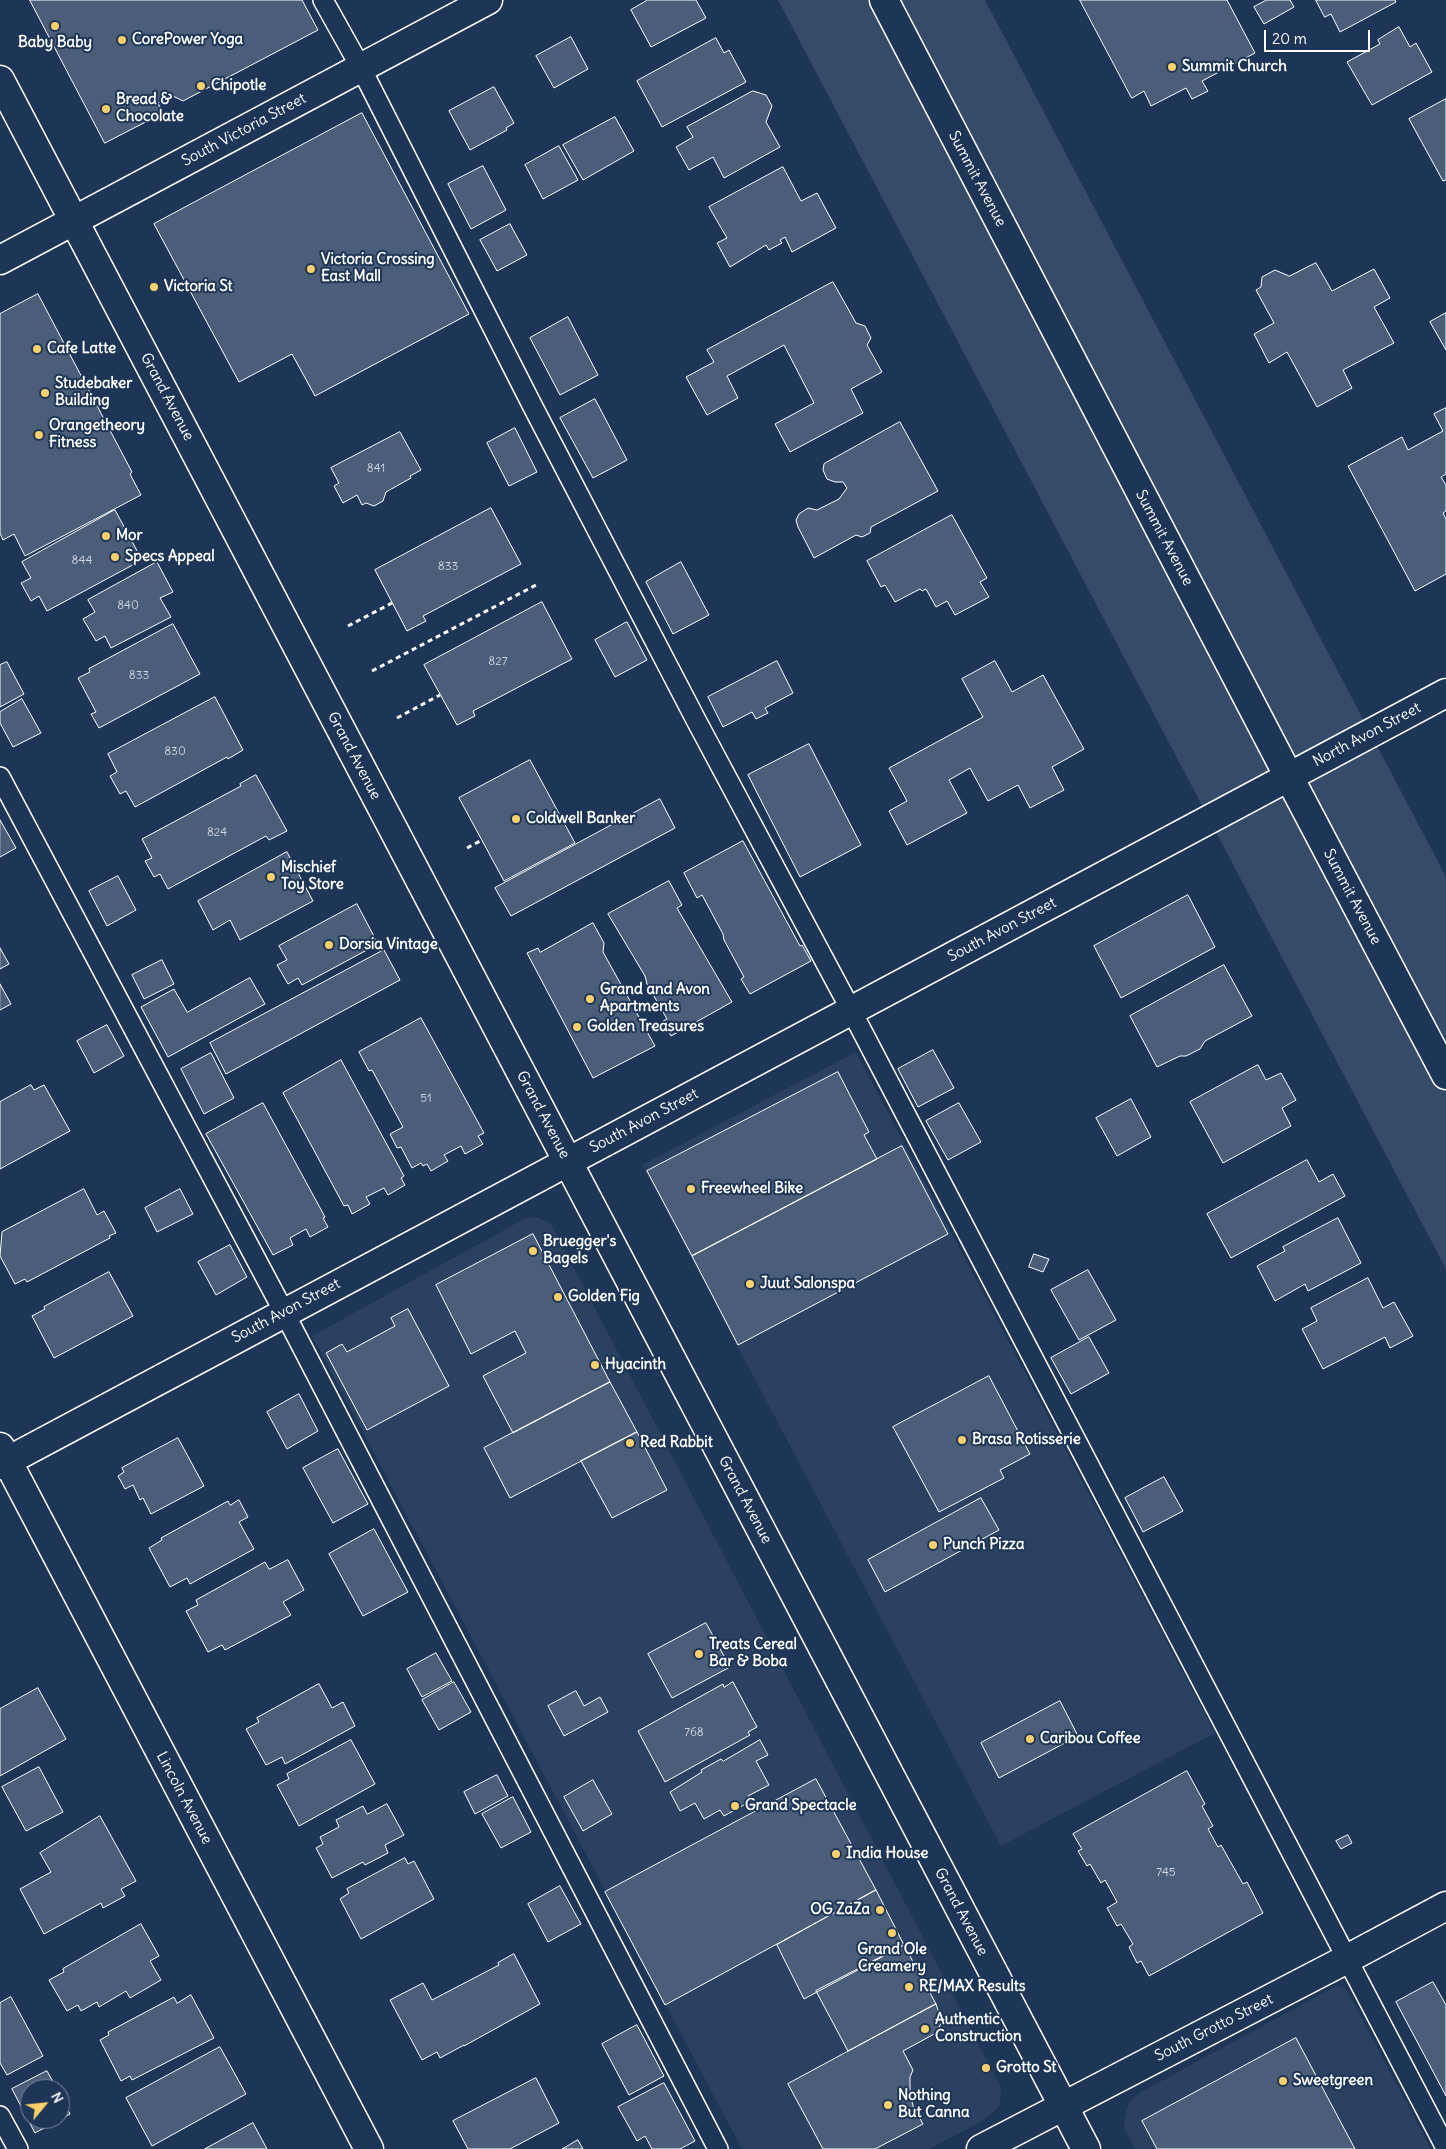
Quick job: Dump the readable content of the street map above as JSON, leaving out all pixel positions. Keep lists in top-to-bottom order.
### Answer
{
  "streets": {
    "street": [
      "South Victoria Street",
      "Summit Avenue",
      "Grand Avenue",
      "North Avon Street",
      "South Avon Street",
      "Lincoln Avenue",
      "South Grotto Street"
    ]
  },
  "crossings": [
    ["South Victoria Street", "Grand Avenue"],
    ["Summit Avenue", "North Avon Street"],
    ["Summit Avenue", "South Avon Street"],
    ["Grand Avenue", "South Avon Street"],
    ["Grand Avenue", "South Grotto Street"],
    ["North Avon Street", "South Avon Street"],
    ["South Avon Street", "Lincoln Avenue"]
  ],
  "places": [
    "Baby Baby",
    "CorePower Yoga",
    "Summit Church",
    "Chipotle",
    "Bread & Chocolate",
    "Victoria Crossing East Mall",
    "Victoria St",
    "Cafe Latte",
    "Studebaker Building",
    "Orangetheory Fitness",
    "Mor",
    "Specs Appeal",
    "Coldwell Banker",
    "Mischief Toy Store",
    "Dorsia Vintage",
    "Grand and Avon Apartments",
    "Golden Treasures",
    "Freewheel Bike",
    "Bruegger's Bagels",
    "Juut Salonspa",
    "Golden Fig",
    "Hyacinth",
    "Brasa Rotisserie",
    "Red Rabbit",
    "Punch Pizza",
    "Treats Cereal Bar & Boba",
    "Caribou Coffee",
    "Grand Spectacle",
    "India House",
    "OG ZaZa",
    "Grand Ole Creamery",
    "RE/MAX Results",
    "Authentic Construction",
    "Grotto St",
    "Sweetgreen",
    "Nothing But Canna"
  ],
  "house_numbers": [
    "841",
    "844",
    "833",
    "840",
    "827",
    "833",
    "830",
    "824",
    "51",
    "768",
    "745"
  ],
  "scale_bar": "20 m",
  "north": "top right"
}
